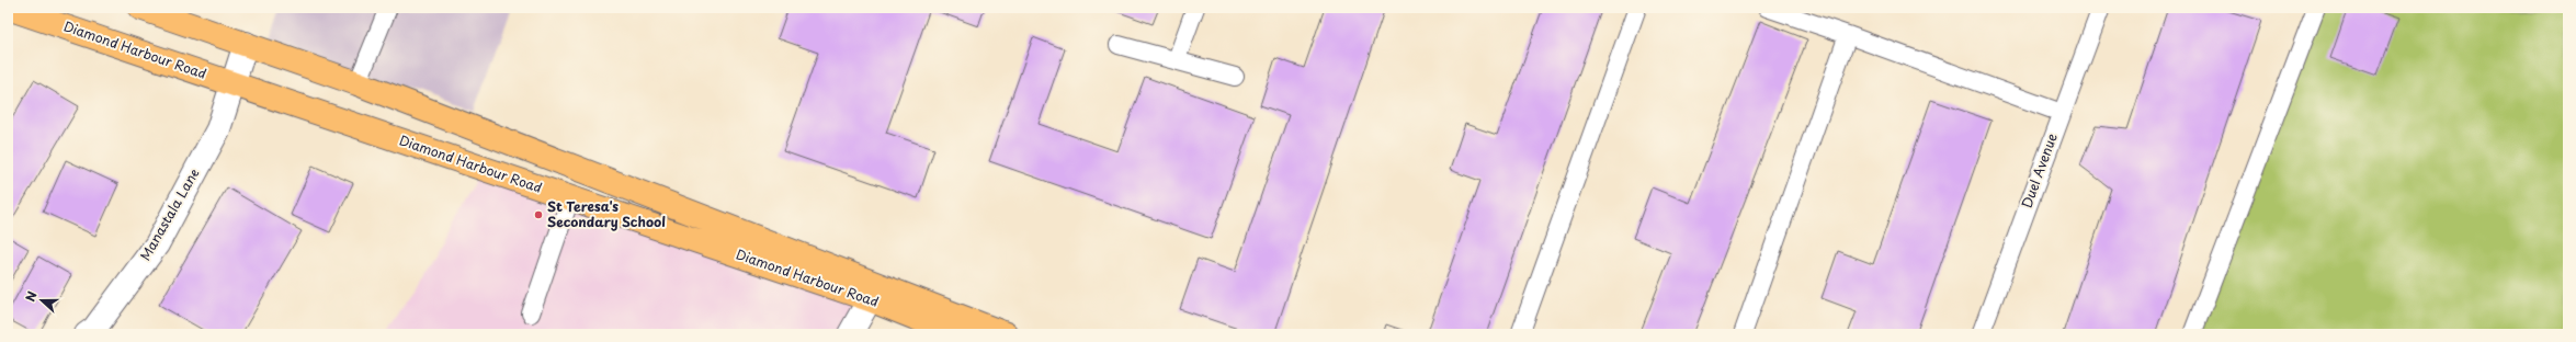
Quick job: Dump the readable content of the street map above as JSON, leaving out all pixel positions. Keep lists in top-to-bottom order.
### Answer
{
  "streets": {
    "main road": ["Diamond Harbour Road"],
    "street": ["Manastala Lane"],
    "lane": ["Duel Avenue"]
  },
  "crossings": [
    ["Diamond Harbour Road", "Manastala Lane"]
  ],
  "places": ["St Teresa's Secondary School"],
  "north": "left"
}
